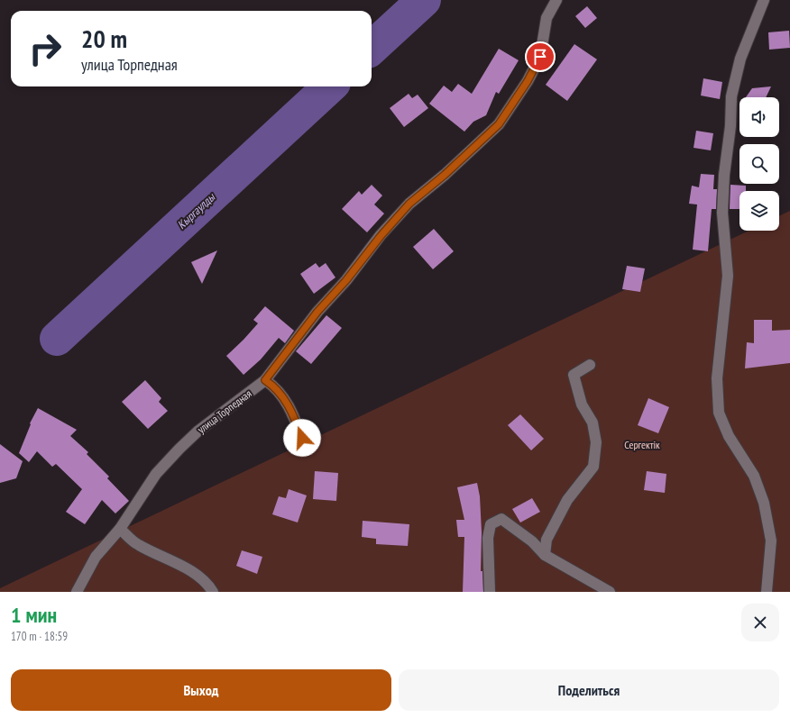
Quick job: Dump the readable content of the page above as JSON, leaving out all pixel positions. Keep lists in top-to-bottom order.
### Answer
{
  "streets": {
    "street": ["улица Торпедная"]
  },
  "water": ["Кыргаулды"],
  "parks": ["Сергектік"],
  "page": {
    "turn": ["20 m", "улица Торпедная"],
    "heading": ["1 мин", "170 m · 18:59"],
    "buttons": ["Выход", "Поделиться"]
  }
}
